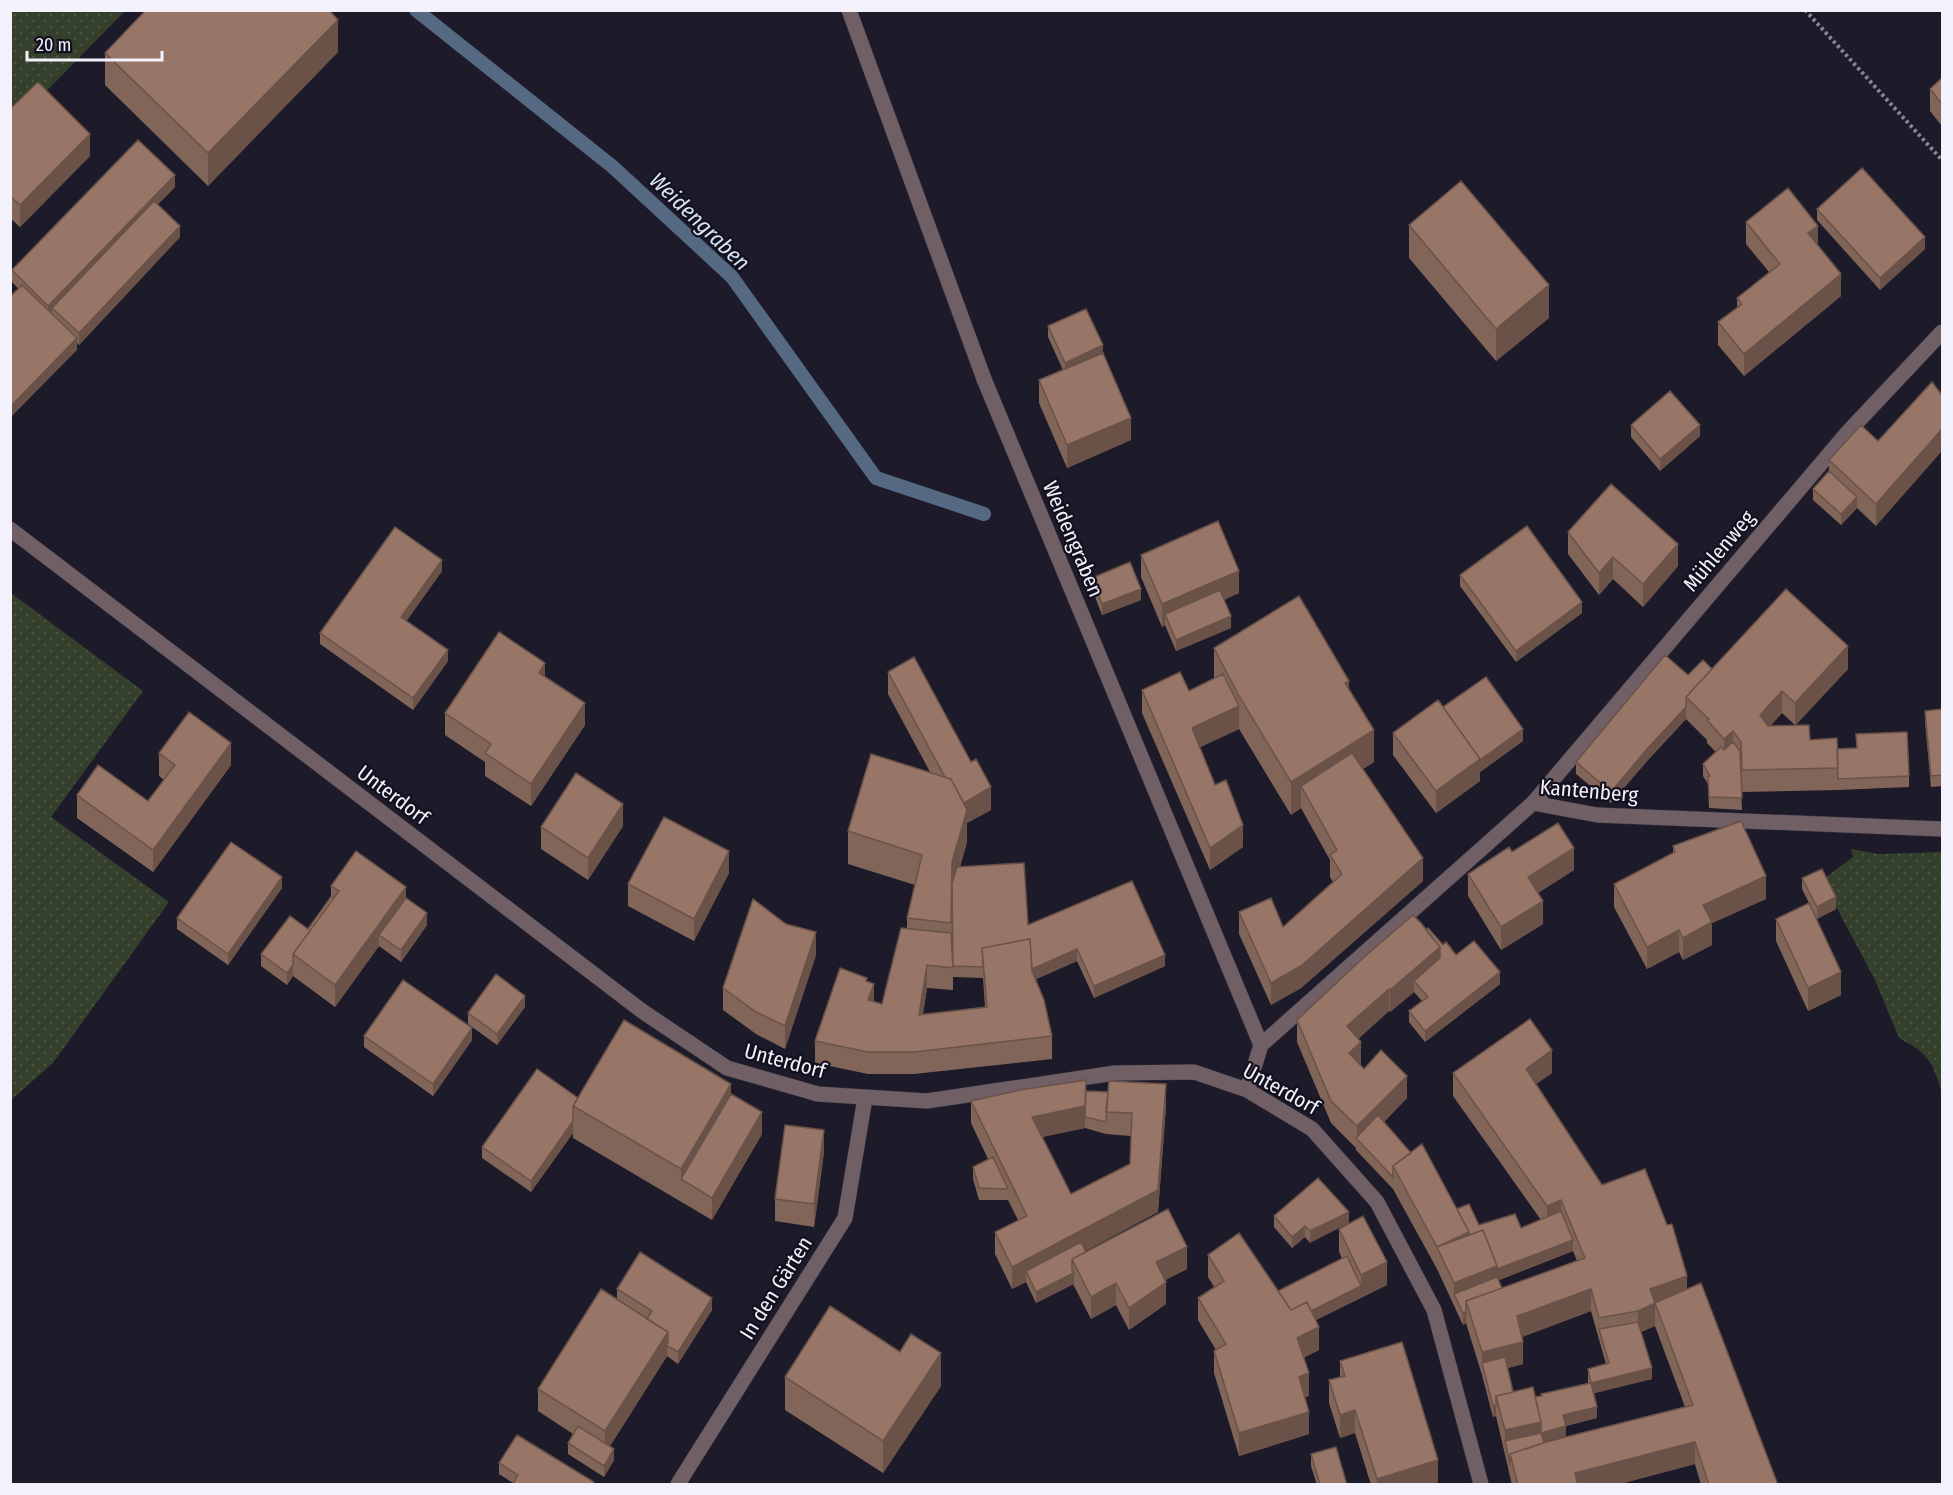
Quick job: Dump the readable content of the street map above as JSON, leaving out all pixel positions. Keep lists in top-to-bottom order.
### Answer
{
  "streets": {
    "street": [
      "Weidengraben",
      "Mühlenweg",
      "Kantenberg",
      "Unterdorf",
      "In den Gärten"
    ]
  },
  "crossings": [
    ["Weidengraben", "Kantenberg"],
    ["Mühlenweg", "Kantenberg"],
    ["Unterdorf", "In den Gärten"]
  ],
  "water": ["Weidengraben"],
  "scale_bar": "20 m"
}
